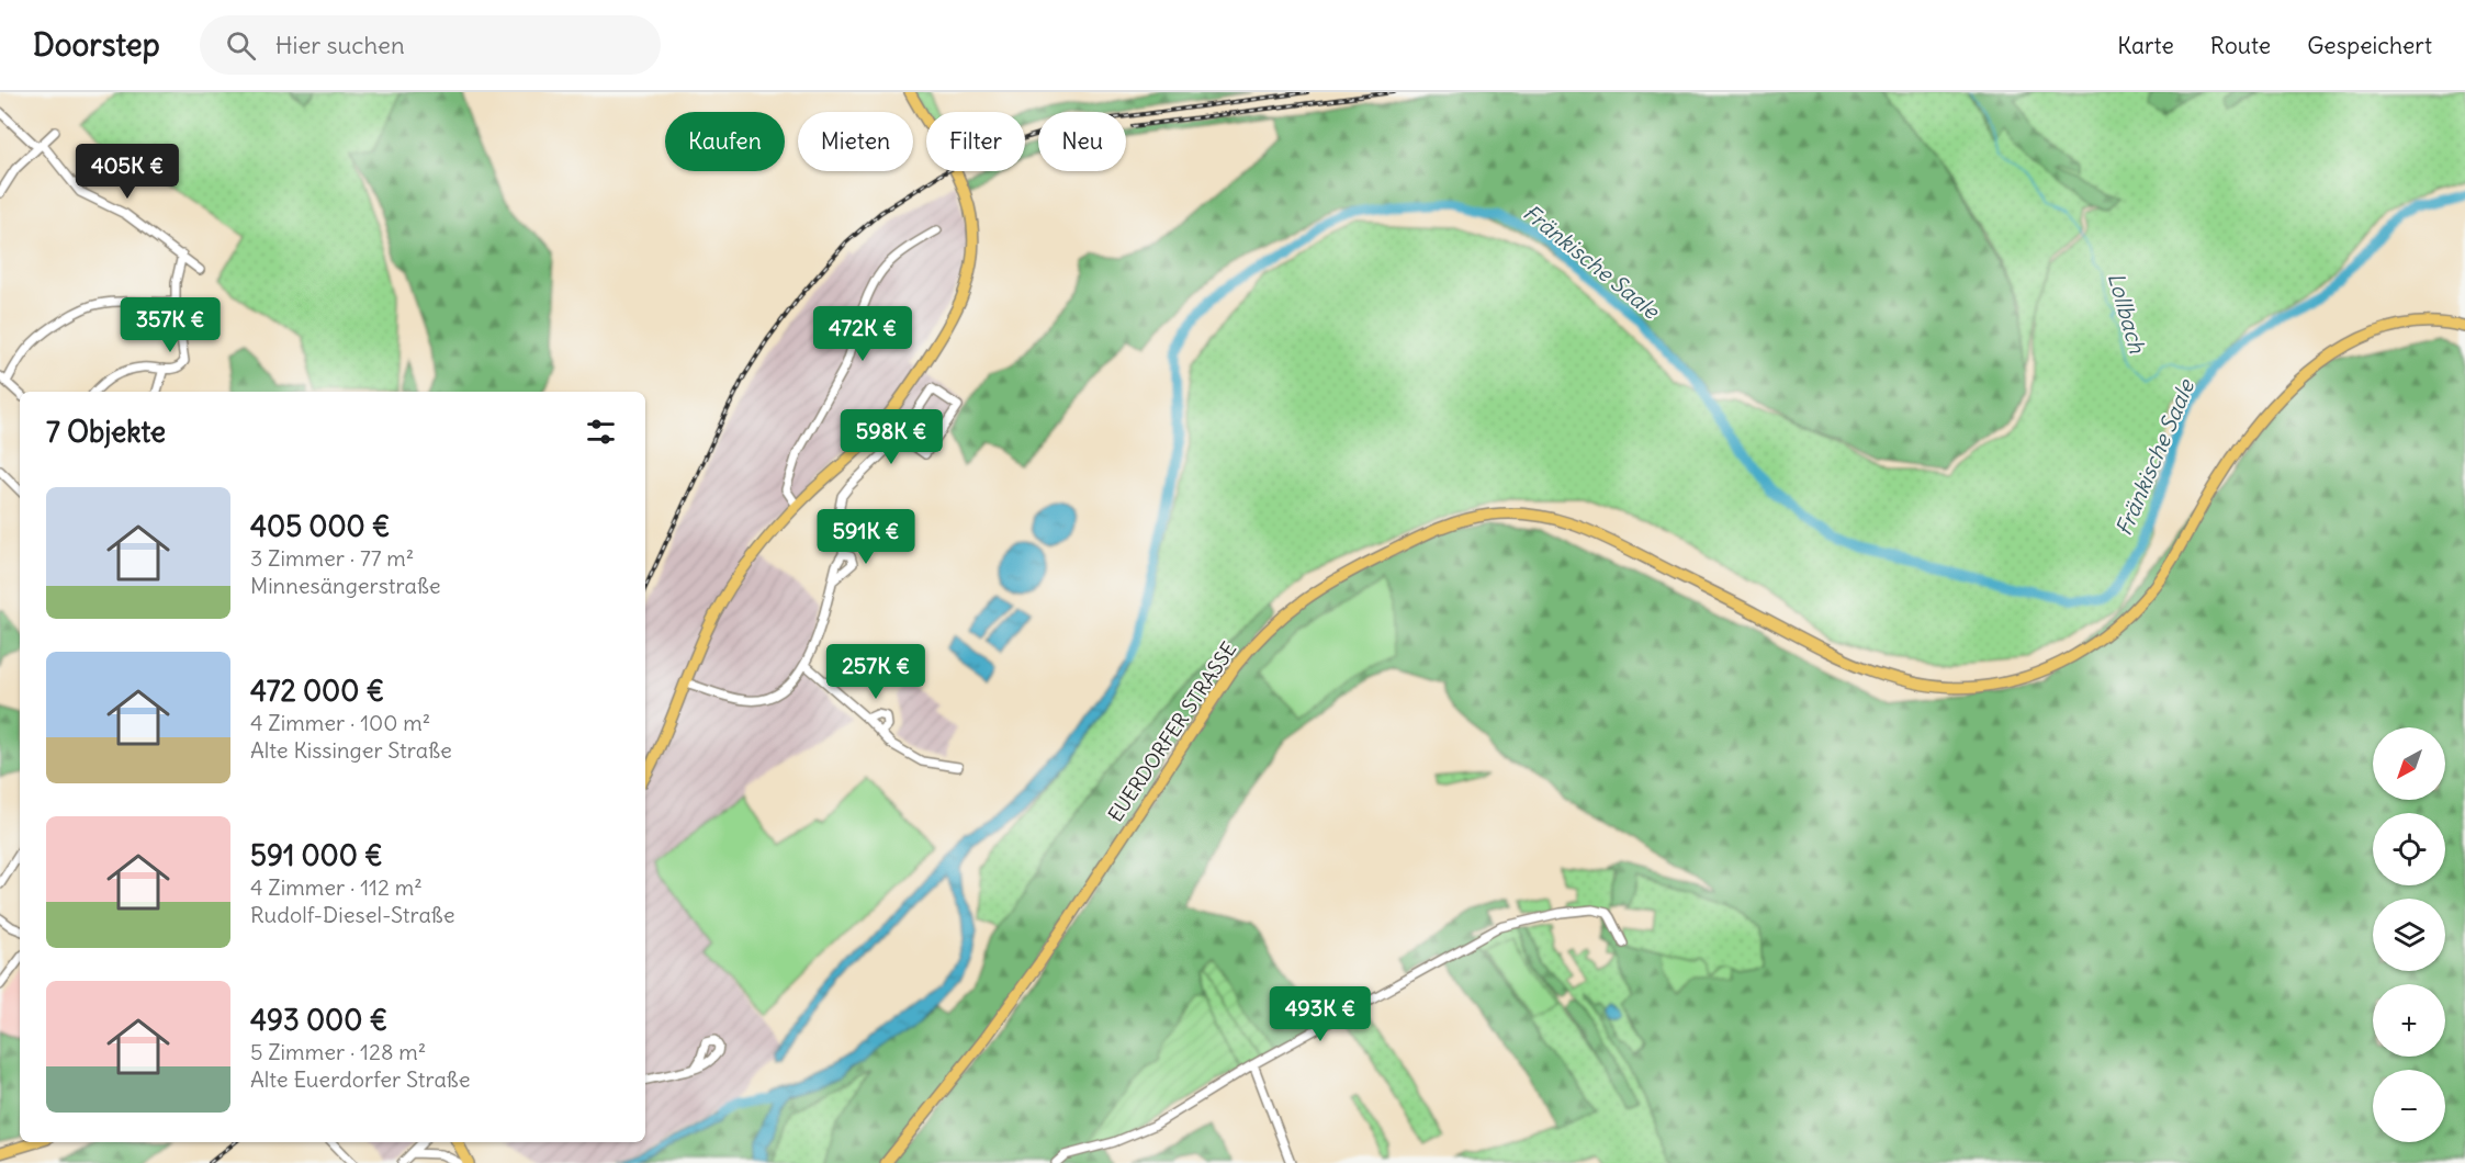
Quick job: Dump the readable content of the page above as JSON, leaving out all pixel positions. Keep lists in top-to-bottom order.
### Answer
{
  "streets": {
    "main road": ["EUERDORFER STRASSE"]
  },
  "water": ["Fränkische Saale", "Lollbach"],
  "north": "bottom left",
  "page": {
    "header": "Doorstep",
    "search": "Hier suchen",
    "nav": ["Karte", "Route", "Gespeichert"],
    "chip": [
      "Kaufen",
      "Mieten",
      "Filter",
      "Neu"
    ],
    "price": [
      "405K €",
      "357K €",
      "472K €",
      "598K €",
      "591K €",
      "257K €",
      "493K €"
    ],
    "heading": "7 Objekte",
    "list": [
      {
        "name": "405 000 €",
        "note": "3 Zimmer · 77 m² · Minnesängerstraße"
      },
      {
        "name": "472 000 €",
        "note": "4 Zimmer · 100 m² · Alte Kissinger Straße"
      },
      {
        "name": "591 000 €",
        "note": "4 Zimmer · 112 m² · Rudolf-Diesel-Straße"
      },
      {
        "name": "493 000 €",
        "note": "5 Zimmer · 128 m² · Alte Euerdorfer Straße"
      }
    ],
    "map_buttons": ["+", "−"]
  }
}
